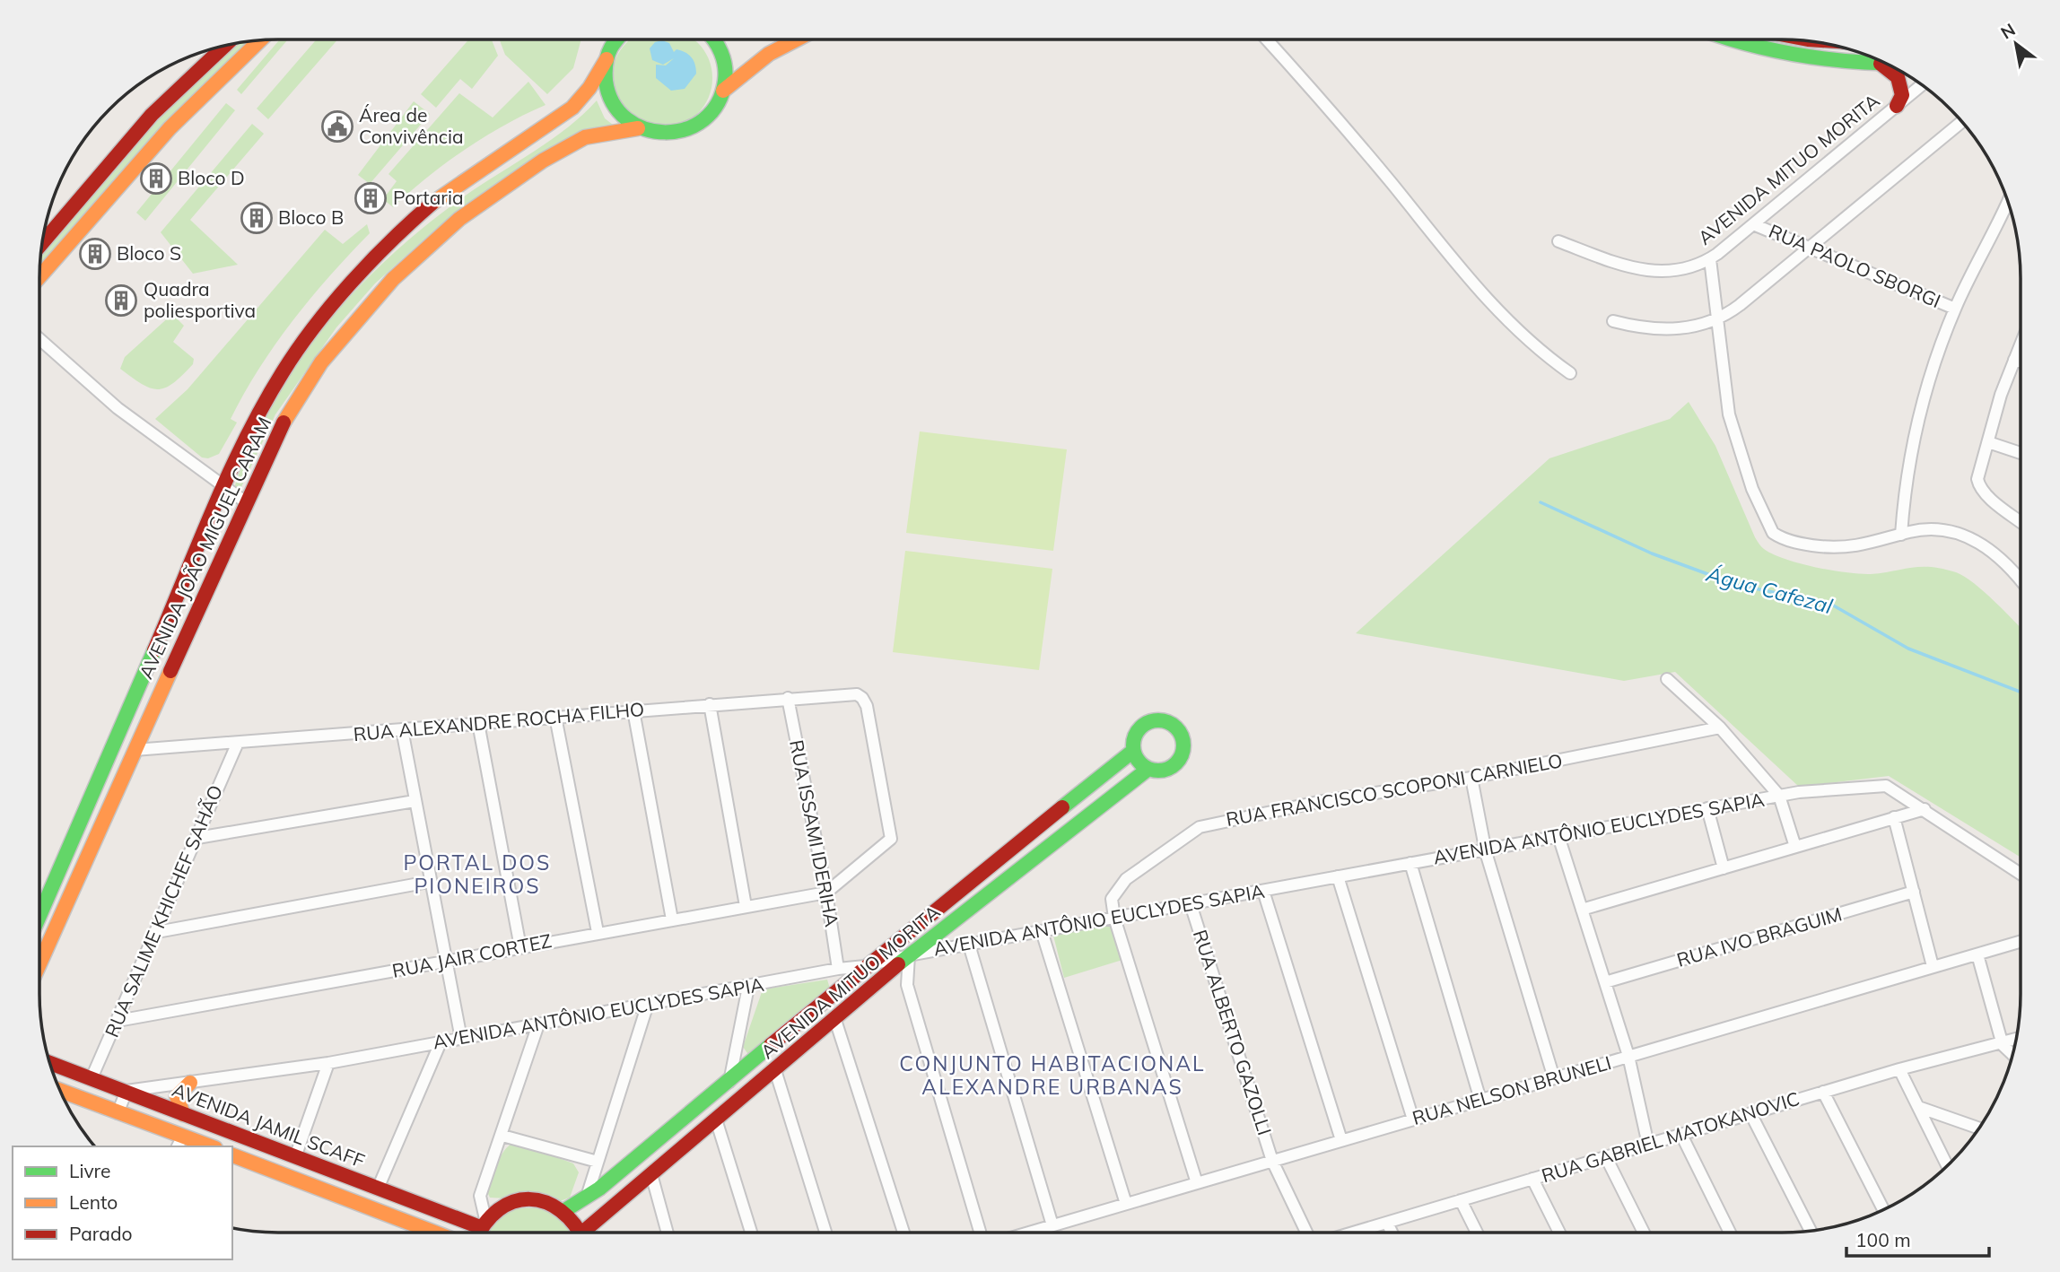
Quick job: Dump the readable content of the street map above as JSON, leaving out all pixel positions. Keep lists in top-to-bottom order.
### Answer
{
  "streets": {
    "main road": ["AVENIDA MITUO MORITA", "AVENIDA JOÃO MIGUEL CARAM", "AVENIDA JAMIL SCAFF"],
    "street": [
      "RUA PAOLO SBORGI",
      "RUA ALEXANDRE ROCHA FILHO",
      "RUA FRANCISCO SCOPONI CARNIELO",
      "AVENIDA ANTÔNIO EUCLYDES SAPIA",
      "RUA ISSAMI IDERIHA",
      "RUA SALIME KHICHEF SAHÃO",
      "RUA IVO BRAGUIM",
      "RUA JAIR CORTEZ",
      "RUA ALBERTO GAZOLLI",
      "RUA NELSON BRUNELI",
      "RUA GABRIEL MATOKANOVIC"
    ]
  },
  "crossings": [
    ["AVENIDA MITUO MORITA", "RUA PAOLO SBORGI"],
    ["AVENIDA MITUO MORITA", "AVENIDA ANTÔNIO EUCLYDES SAPIA"],
    ["AVENIDA JOÃO MIGUEL CARAM", "RUA ALEXANDRE ROCHA FILHO"],
    ["RUA ALEXANDRE ROCHA FILHO", "RUA ISSAMI IDERIHA"],
    ["RUA ALEXANDRE ROCHA FILHO", "RUA SALIME KHICHEF SAHÃO"],
    ["RUA ALEXANDRE ROCHA FILHO", "RUA JAIR CORTEZ"],
    ["RUA FRANCISCO SCOPONI CARNIELO", "AVENIDA ANTÔNIO EUCLYDES SAPIA"],
    ["AVENIDA ANTÔNIO EUCLYDES SAPIA", "RUA ISSAMI IDERIHA"],
    ["AVENIDA ANTÔNIO EUCLYDES SAPIA", "RUA ALBERTO GAZOLLI"],
    ["AVENIDA ANTÔNIO EUCLYDES SAPIA", "AVENIDA JAMIL SCAFF"],
    ["RUA ISSAMI IDERIHA", "RUA JAIR CORTEZ"],
    ["RUA SALIME KHICHEF SAHÃO", "RUA JAIR CORTEZ"],
    ["RUA SALIME KHICHEF SAHÃO", "AVENIDA JAMIL SCAFF"],
    ["RUA ALBERTO GAZOLLI", "RUA NELSON BRUNELI"]
  ],
  "districts": ["PORTAL DOS PIONEIROS", "CONJUNTO HABITACIONAL ALEXANDRE URBANAS"],
  "water": ["Água Cafezal"],
  "places": {
    "public building": ["Área de Convivência"],
    "building": [
      "Bloco D",
      "Portaria",
      "Bloco B",
      "Bloco S",
      "Quadra poliesportiva"
    ]
  },
  "legend": ["Livre", "Lento", "Parado"],
  "scale_bar": "100 m",
  "north": "top left"
}
